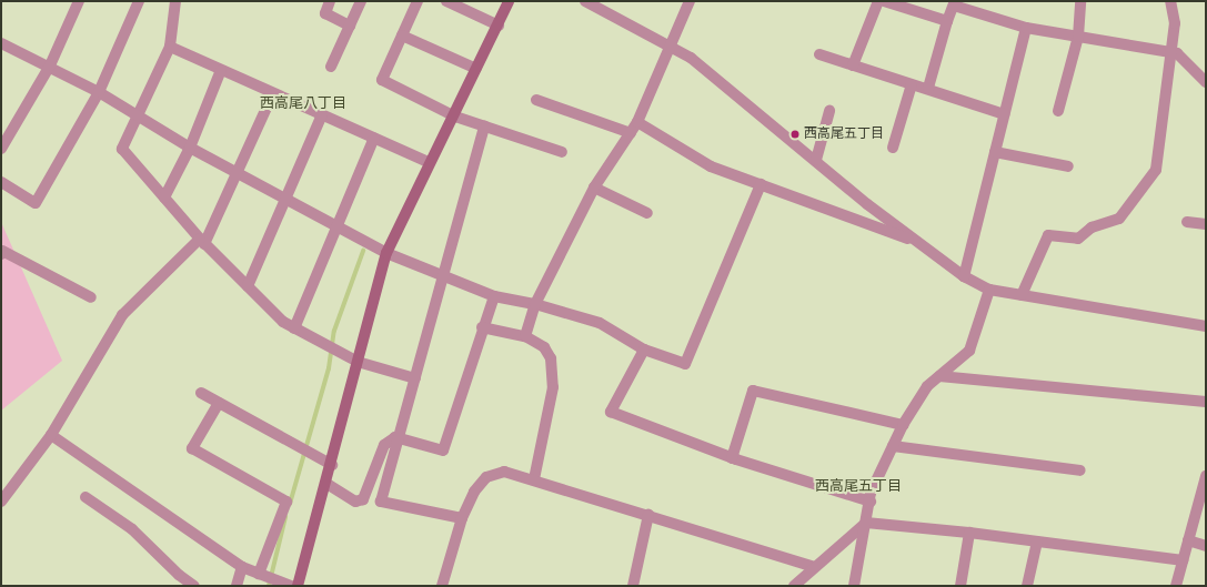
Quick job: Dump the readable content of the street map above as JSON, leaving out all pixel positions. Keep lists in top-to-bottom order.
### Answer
{
  "districts": ["西高尾八丁目", "西高尾五丁目"],
  "places": ["西高尾五丁目"]
}
